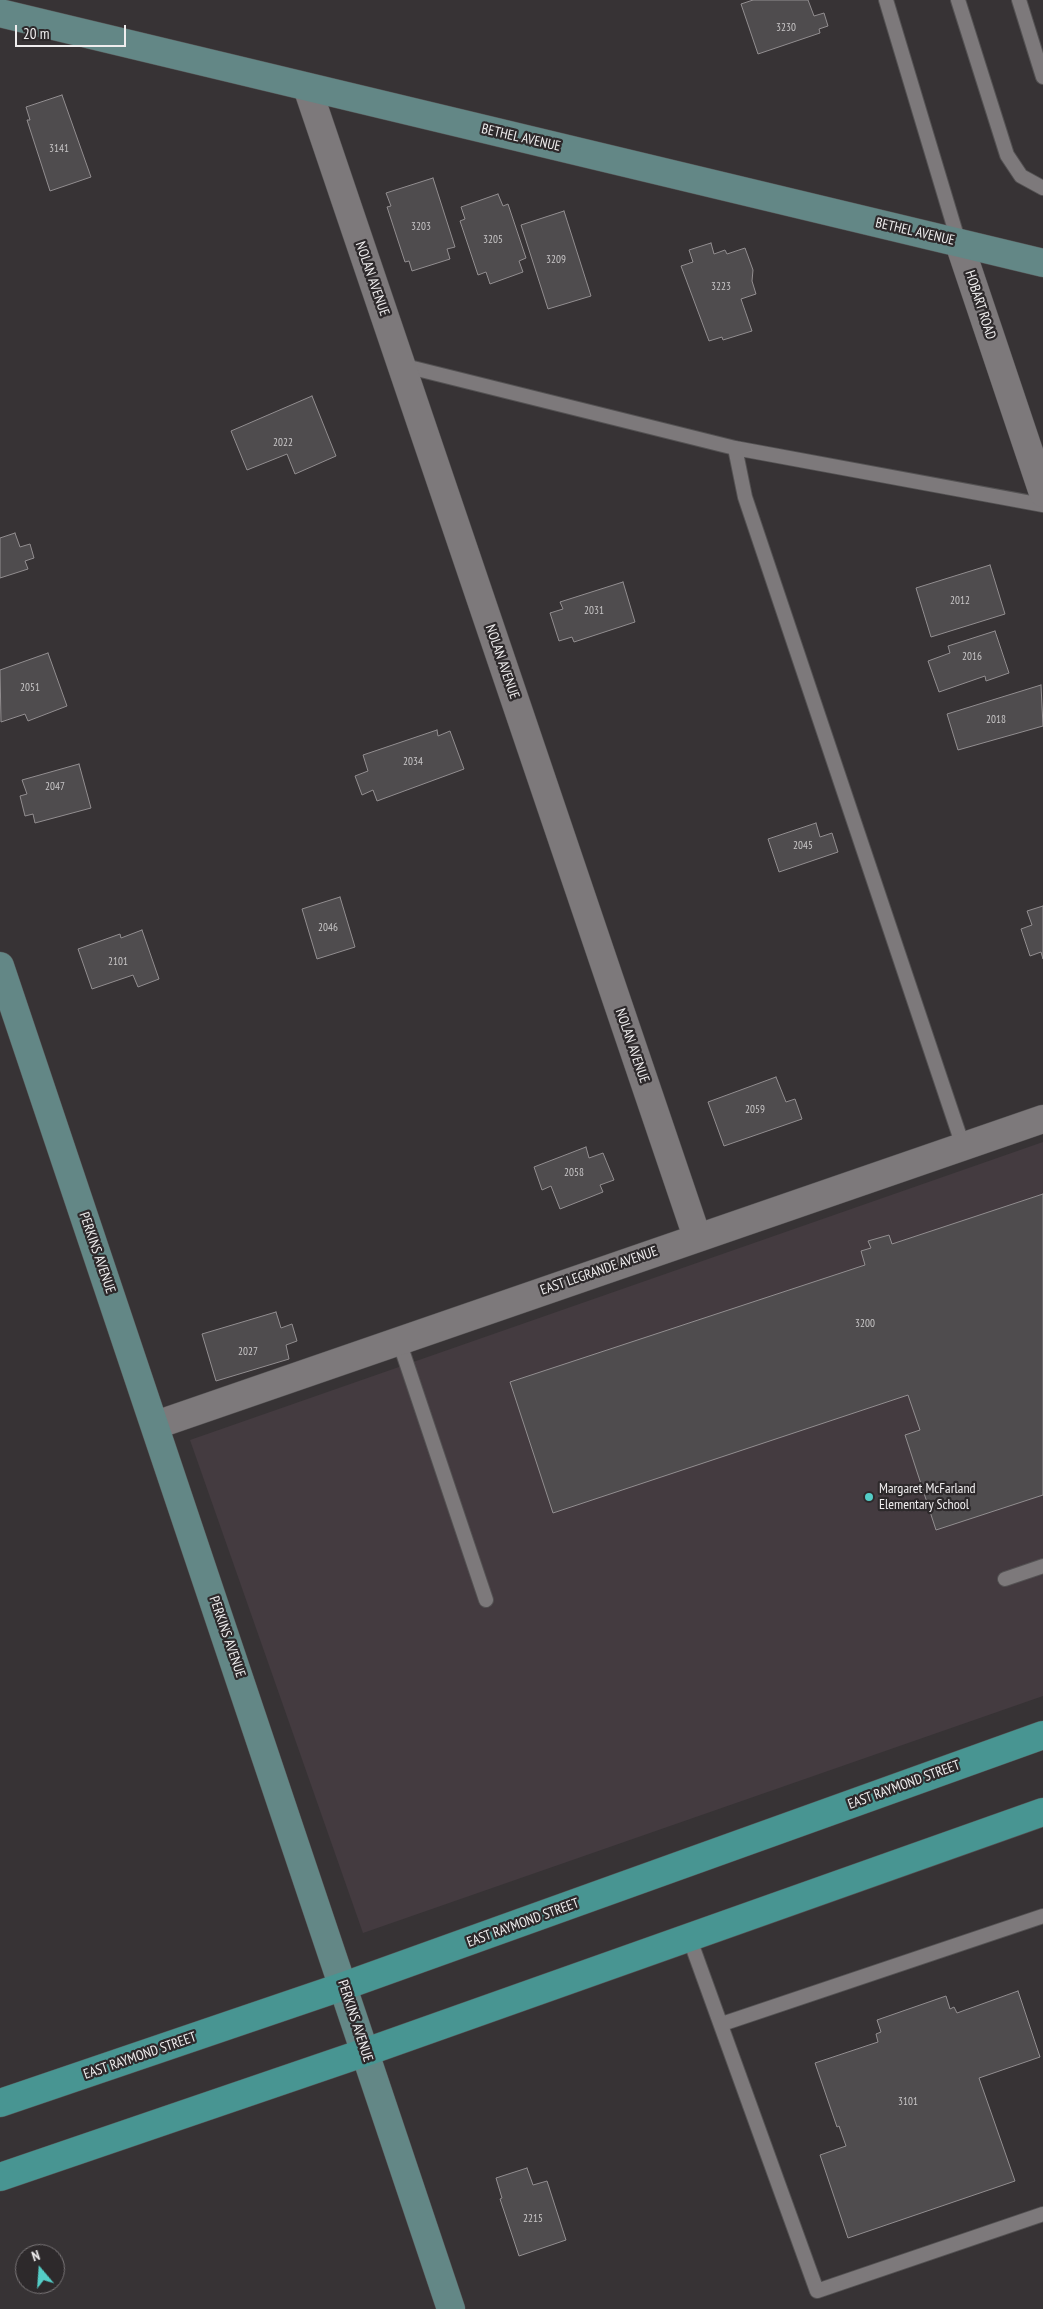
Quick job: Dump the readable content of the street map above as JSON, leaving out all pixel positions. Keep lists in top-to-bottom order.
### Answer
{
  "streets": {
    "main road": ["EAST RAYMOND STREET"],
    "street": [
      "BETHEL AVENUE",
      "NOLAN AVENUE",
      "HOBART ROAD",
      "PERKINS AVENUE",
      "EAST LEGRANDE AVENUE"
    ]
  },
  "crossings": [
    ["BETHEL AVENUE", "NOLAN AVENUE"],
    ["BETHEL AVENUE", "HOBART ROAD"],
    ["NOLAN AVENUE", "EAST LEGRANDE AVENUE"],
    ["PERKINS AVENUE", "EAST LEGRANDE AVENUE"],
    ["PERKINS AVENUE", "EAST RAYMOND STREET"]
  ],
  "places": ["Margaret McFarland Elementary School"],
  "house_numbers": [
    "3230",
    "3141",
    "3203",
    "3205",
    "3209",
    "3223",
    "2022",
    "2012",
    "2031",
    "2016",
    "2051",
    "2018",
    "2034",
    "2047",
    "2045",
    "2046",
    "2101",
    "2059",
    "2058",
    "3200",
    "2027",
    "3101",
    "2215"
  ],
  "scale_bar": "20 m",
  "north": "top"
}
